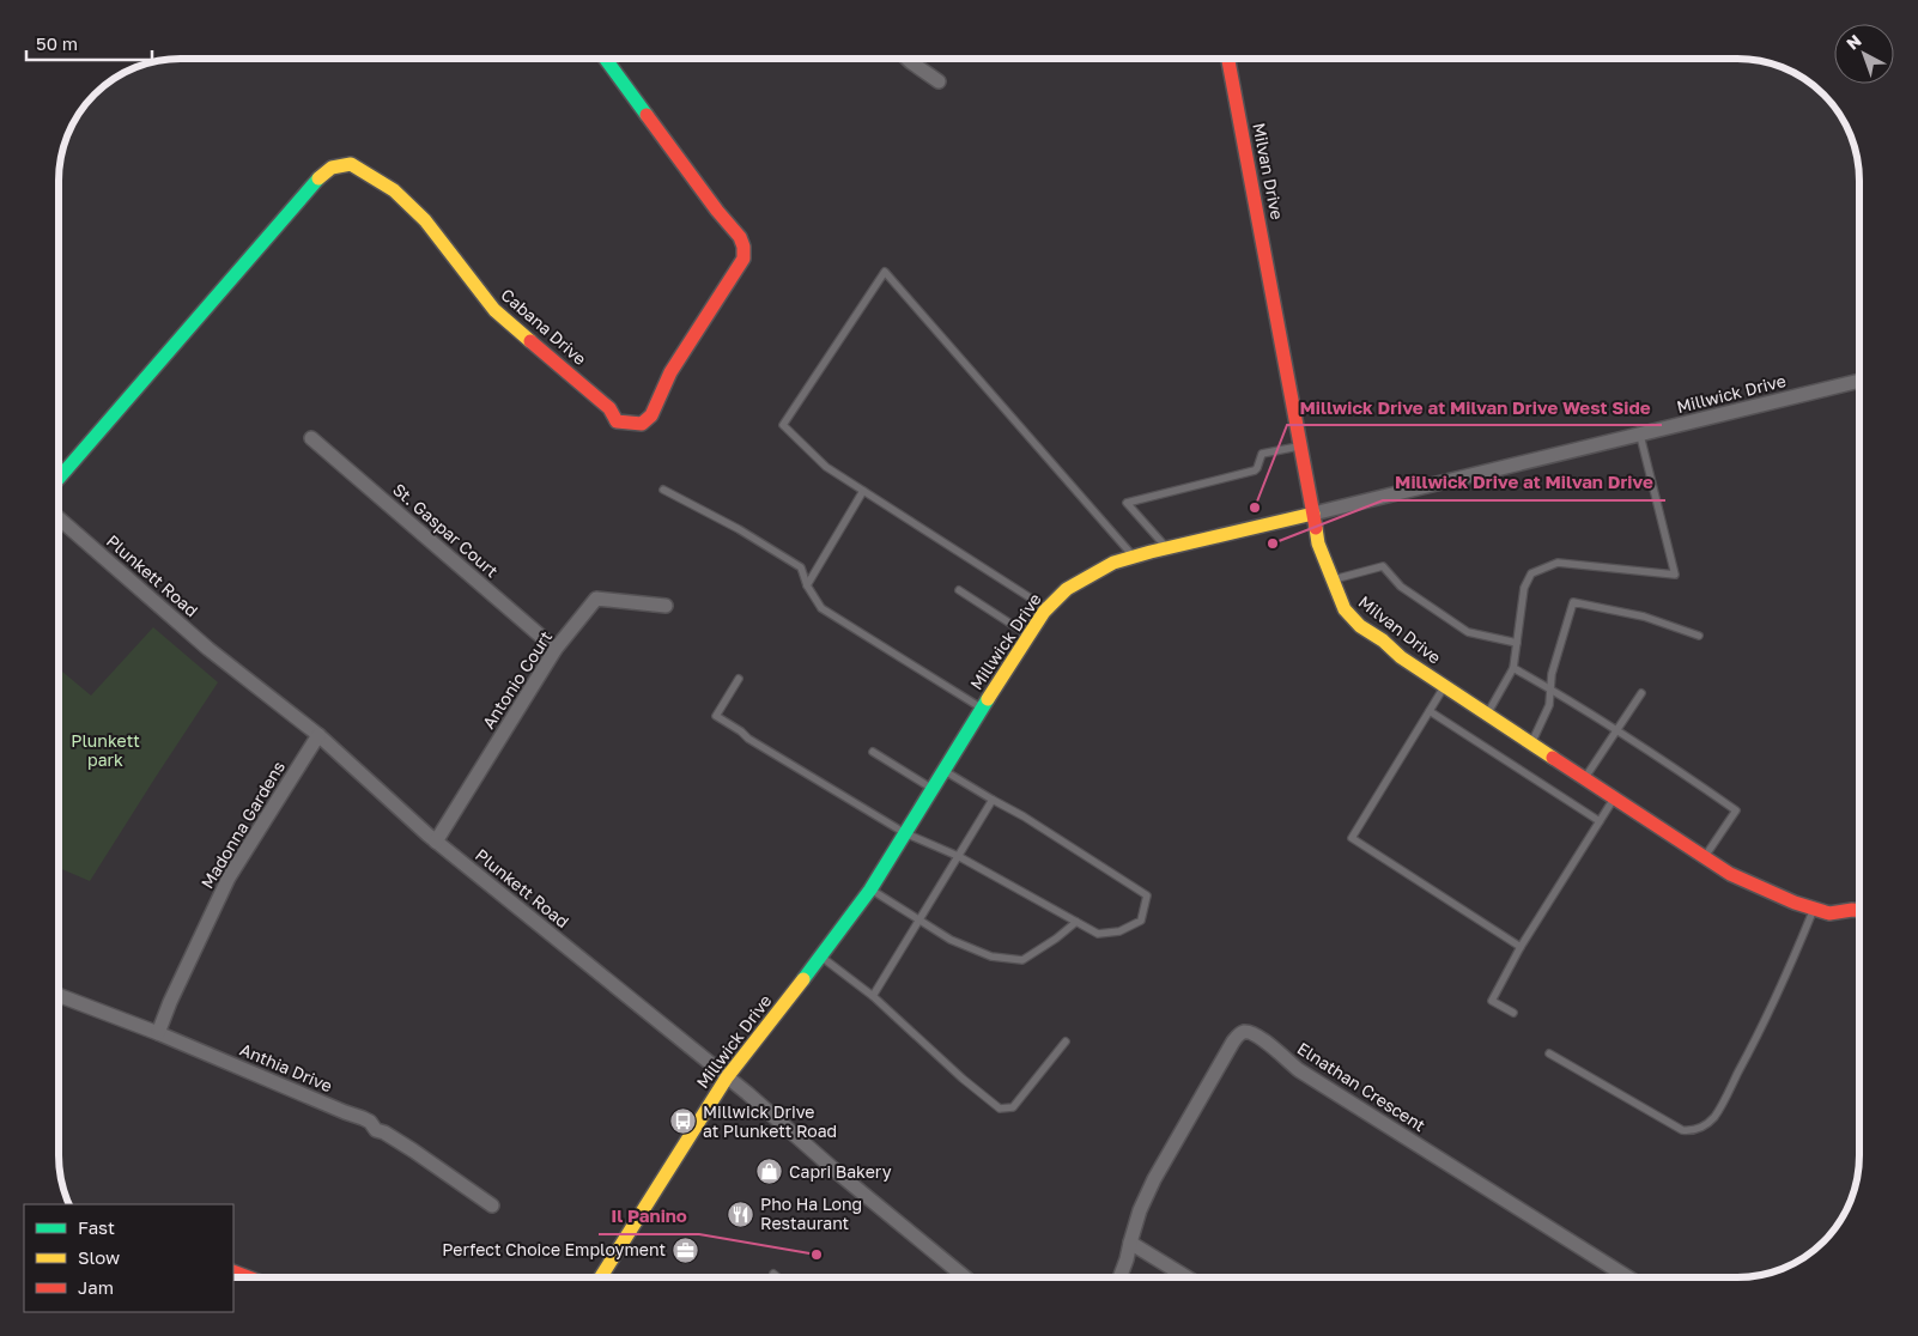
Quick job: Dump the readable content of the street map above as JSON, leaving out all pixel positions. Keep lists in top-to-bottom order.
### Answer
{
  "streets": {
    "street": [
      "Milvan Drive",
      "Cabana Drive",
      "Millwick Drive",
      "St. Gaspar Court",
      "Plunkett Road",
      "Antonio Court",
      "Madonna Gardens",
      "Anthia Drive",
      "Elnathan Crescent"
    ]
  },
  "crossings": [
    ["Milvan Drive", "Millwick Drive"],
    ["Millwick Drive", "Plunkett Road"],
    ["St. Gaspar Court", "Antonio Court"],
    ["Plunkett Road", "Antonio Court"],
    ["Plunkett Road", "Madonna Gardens"],
    ["Madonna Gardens", "Anthia Drive"]
  ],
  "parks": ["Plunkett park"],
  "places": {
    "other": ["Millwick Drive at Milvan Drive West Side", "Millwick Drive at Milvan Drive", "Il Panino"],
    "bus stop": ["Millwick Drive at Plunkett Road"],
    "shop": ["Capri Bakery"],
    "restaurant": ["Pho Ha Long Restaurant"],
    "office": ["Perfect Choice Employment"]
  },
  "legend": ["Fast", "Slow", "Jam"],
  "scale_bar": "50 m",
  "north": "top left"
}
